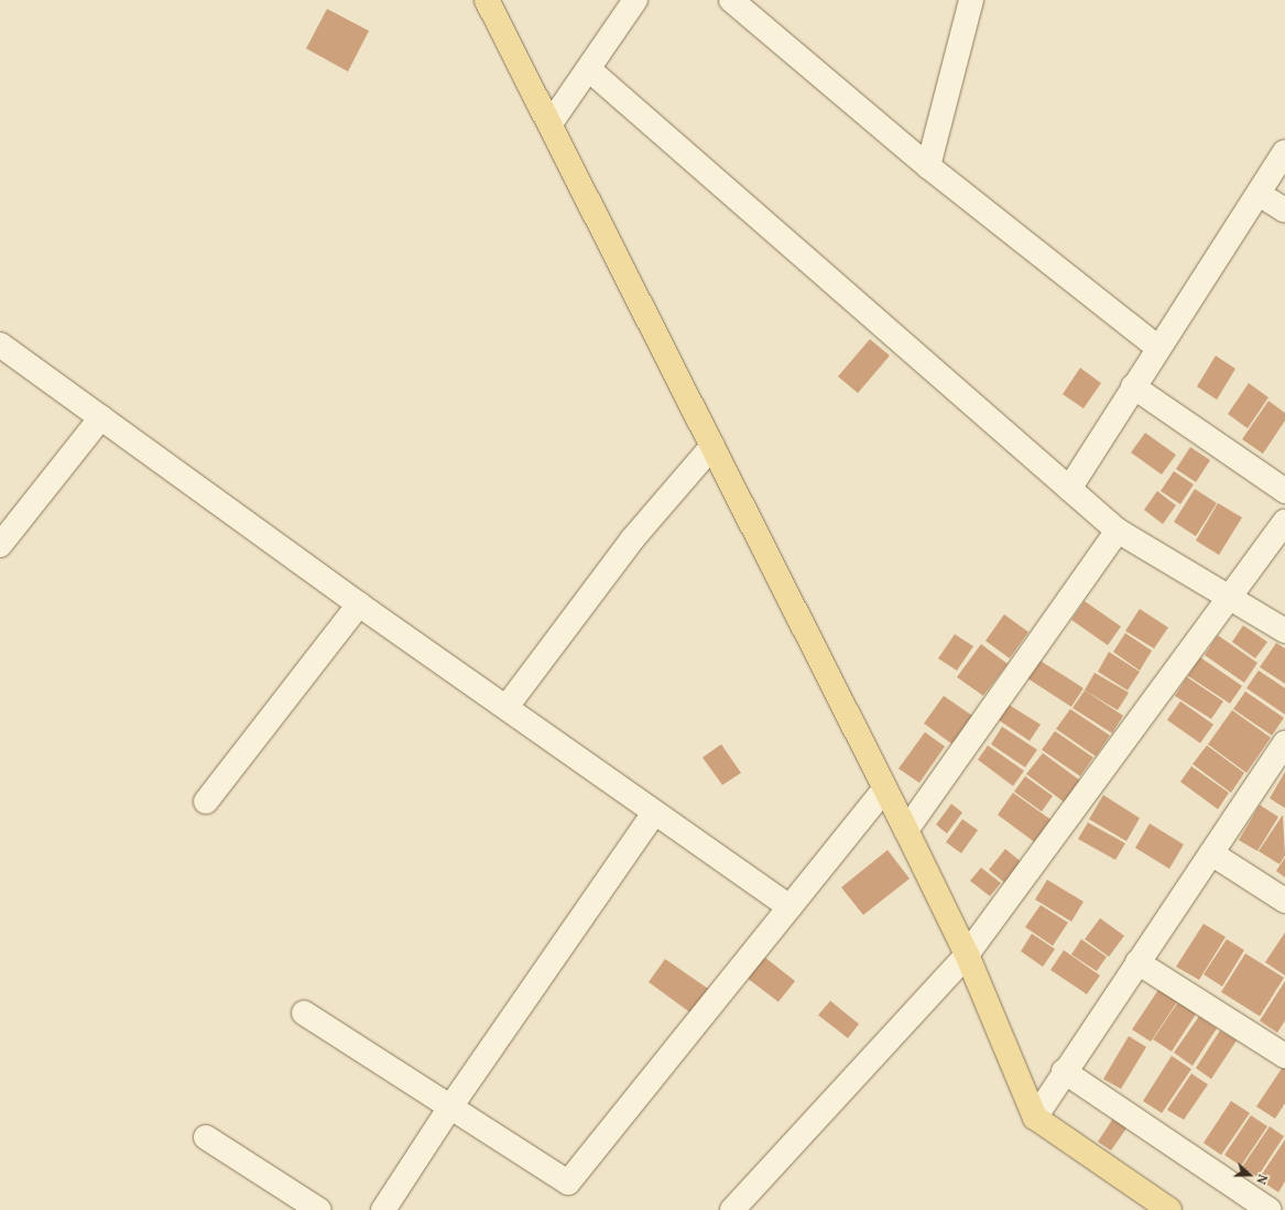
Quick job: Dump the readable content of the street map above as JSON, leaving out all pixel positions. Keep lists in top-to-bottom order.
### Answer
{
  "north": "right"
}
